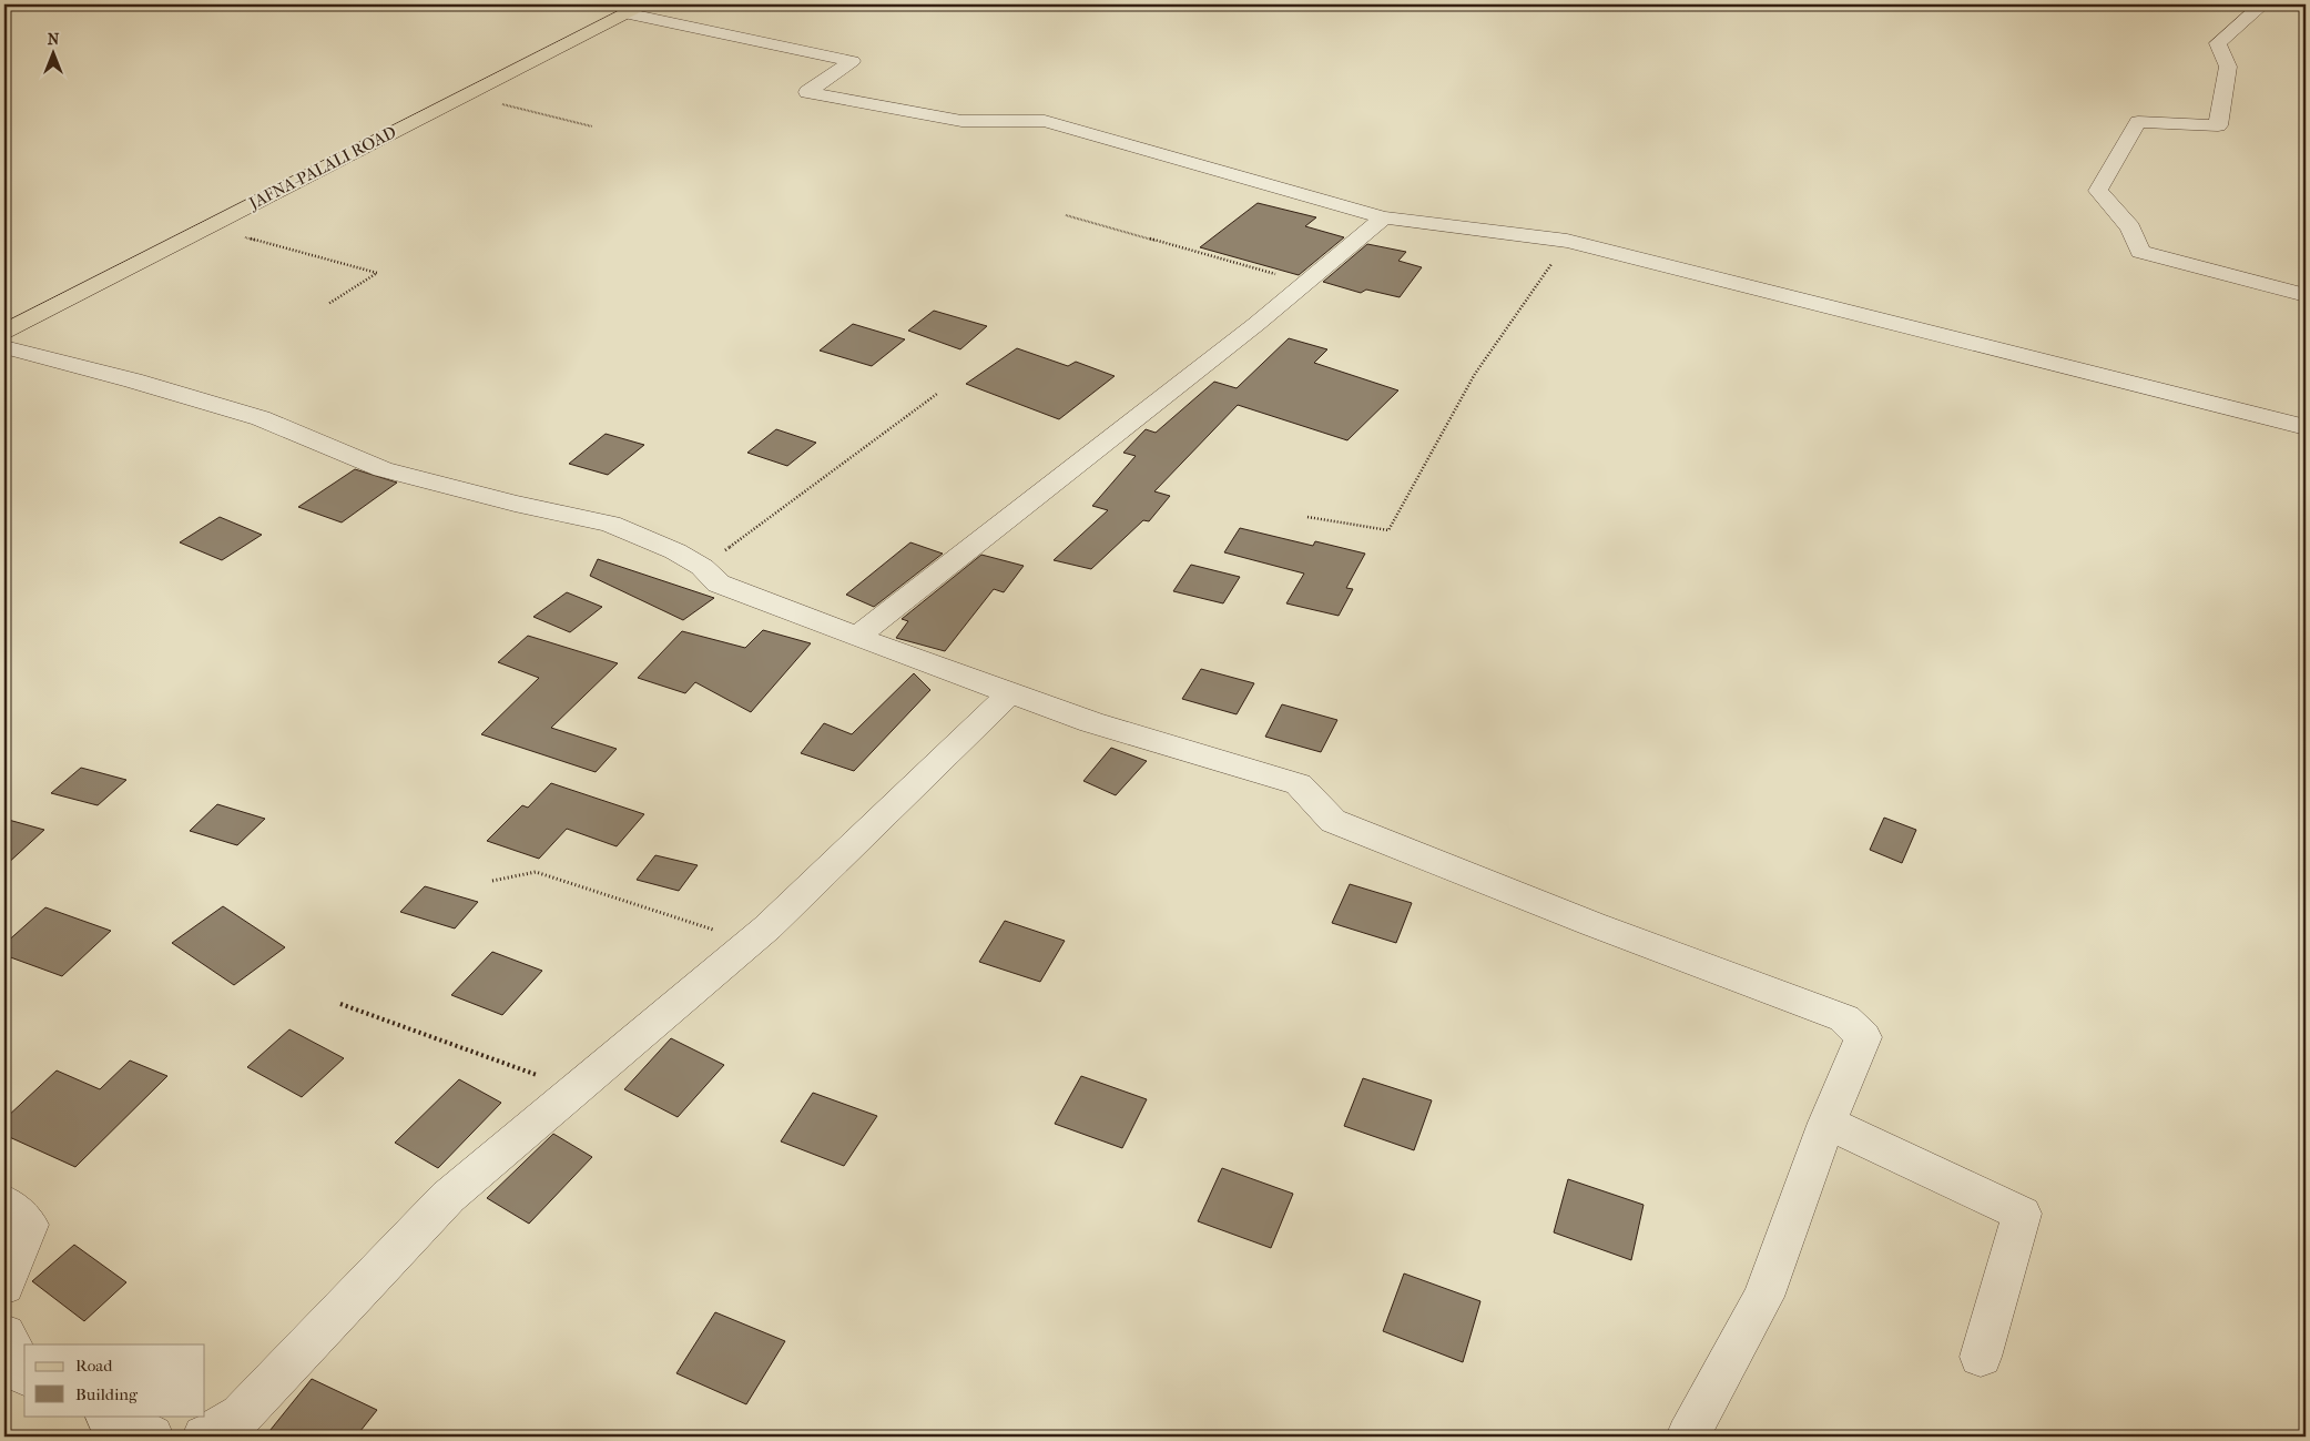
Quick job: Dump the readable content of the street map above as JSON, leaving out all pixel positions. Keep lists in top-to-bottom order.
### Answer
{
  "streets": {
    "main road": ["JAFNA-PALALI ROAD"]
  },
  "legend": ["Road", "Building"],
  "north": "top"
}
